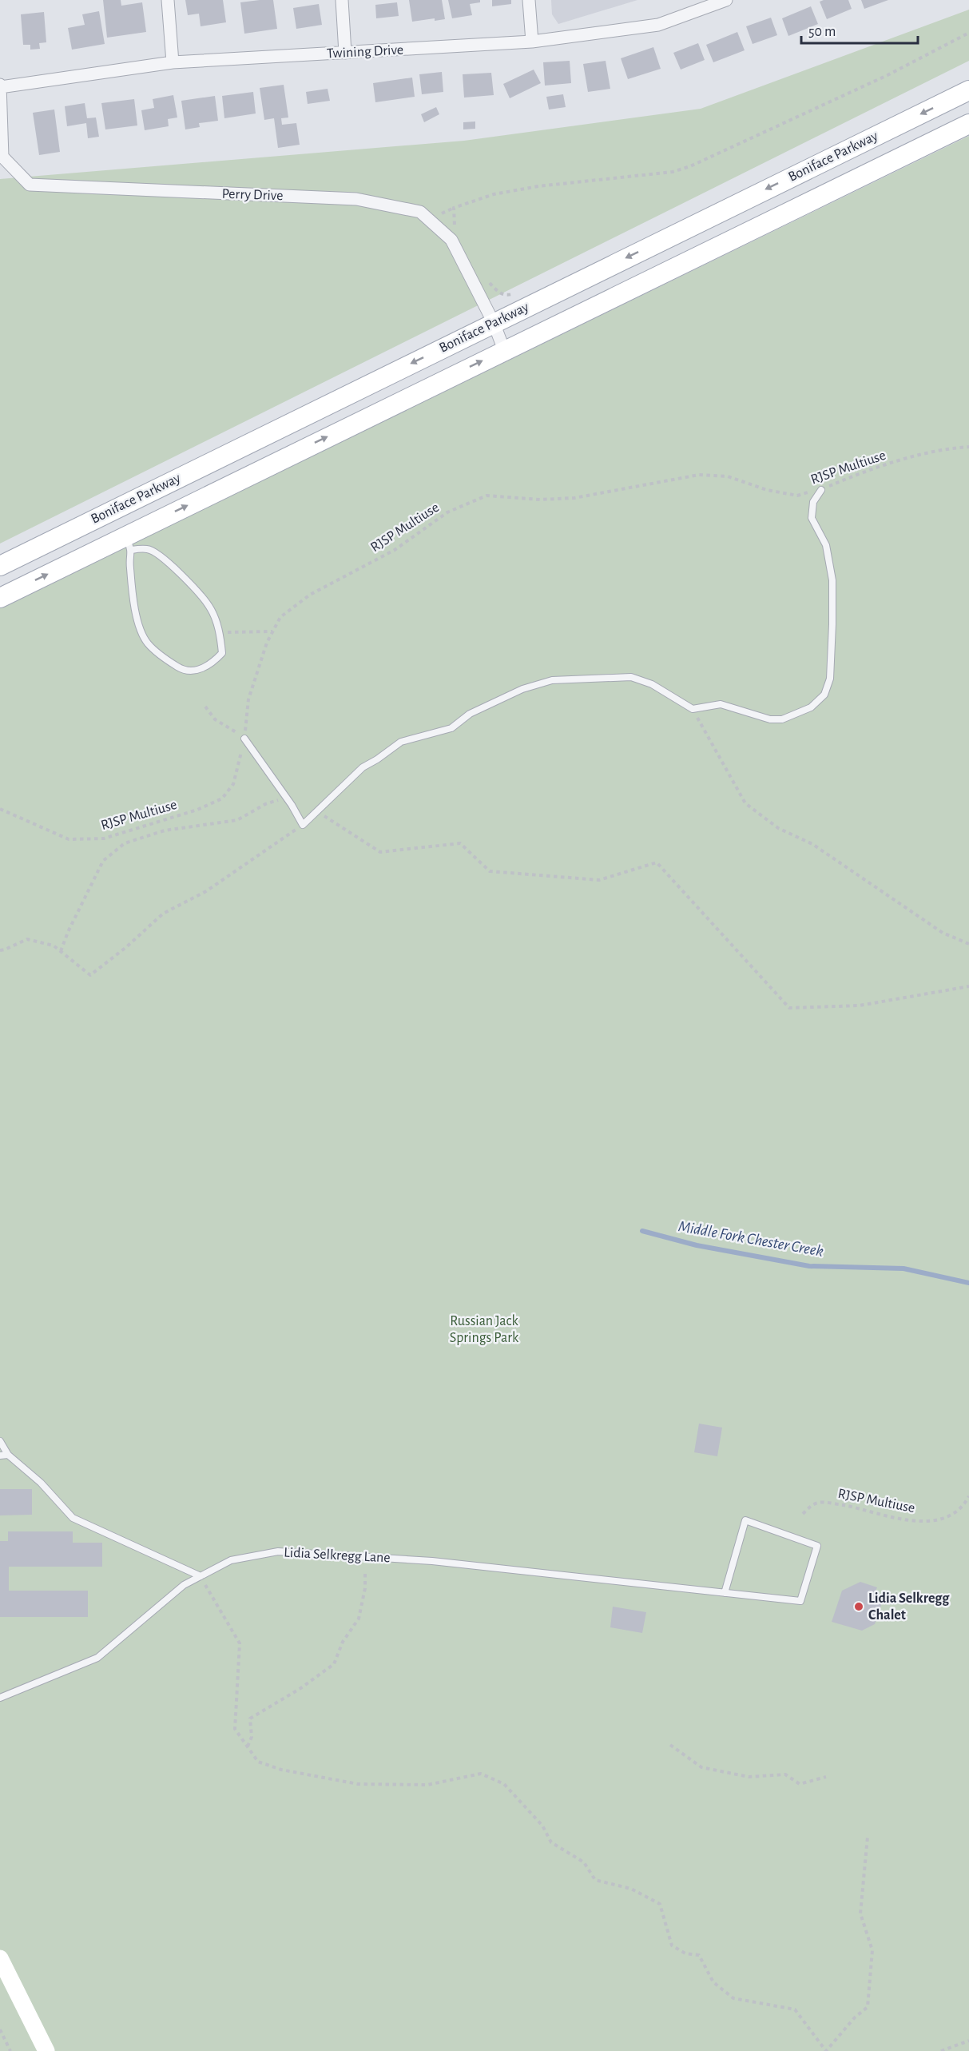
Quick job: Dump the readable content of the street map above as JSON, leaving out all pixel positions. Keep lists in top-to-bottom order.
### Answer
{
  "streets": {
    "main road": ["Boniface Parkway"],
    "street": ["Twining Drive", "Perry Drive"],
    "lane": ["Lidia Selkregg Lane"],
    "path": ["RJSP Multiuse"]
  },
  "crossings": [
    ["Twining Drive", "Perry Drive"],
    ["Boniface Parkway", "Perry Drive"]
  ],
  "water": ["Middle Fork Chester Creek"],
  "parks": ["Russian Jack Springs Park"],
  "places": ["Lidia Selkregg Chalet"],
  "scale_bar": "50 m"
}
